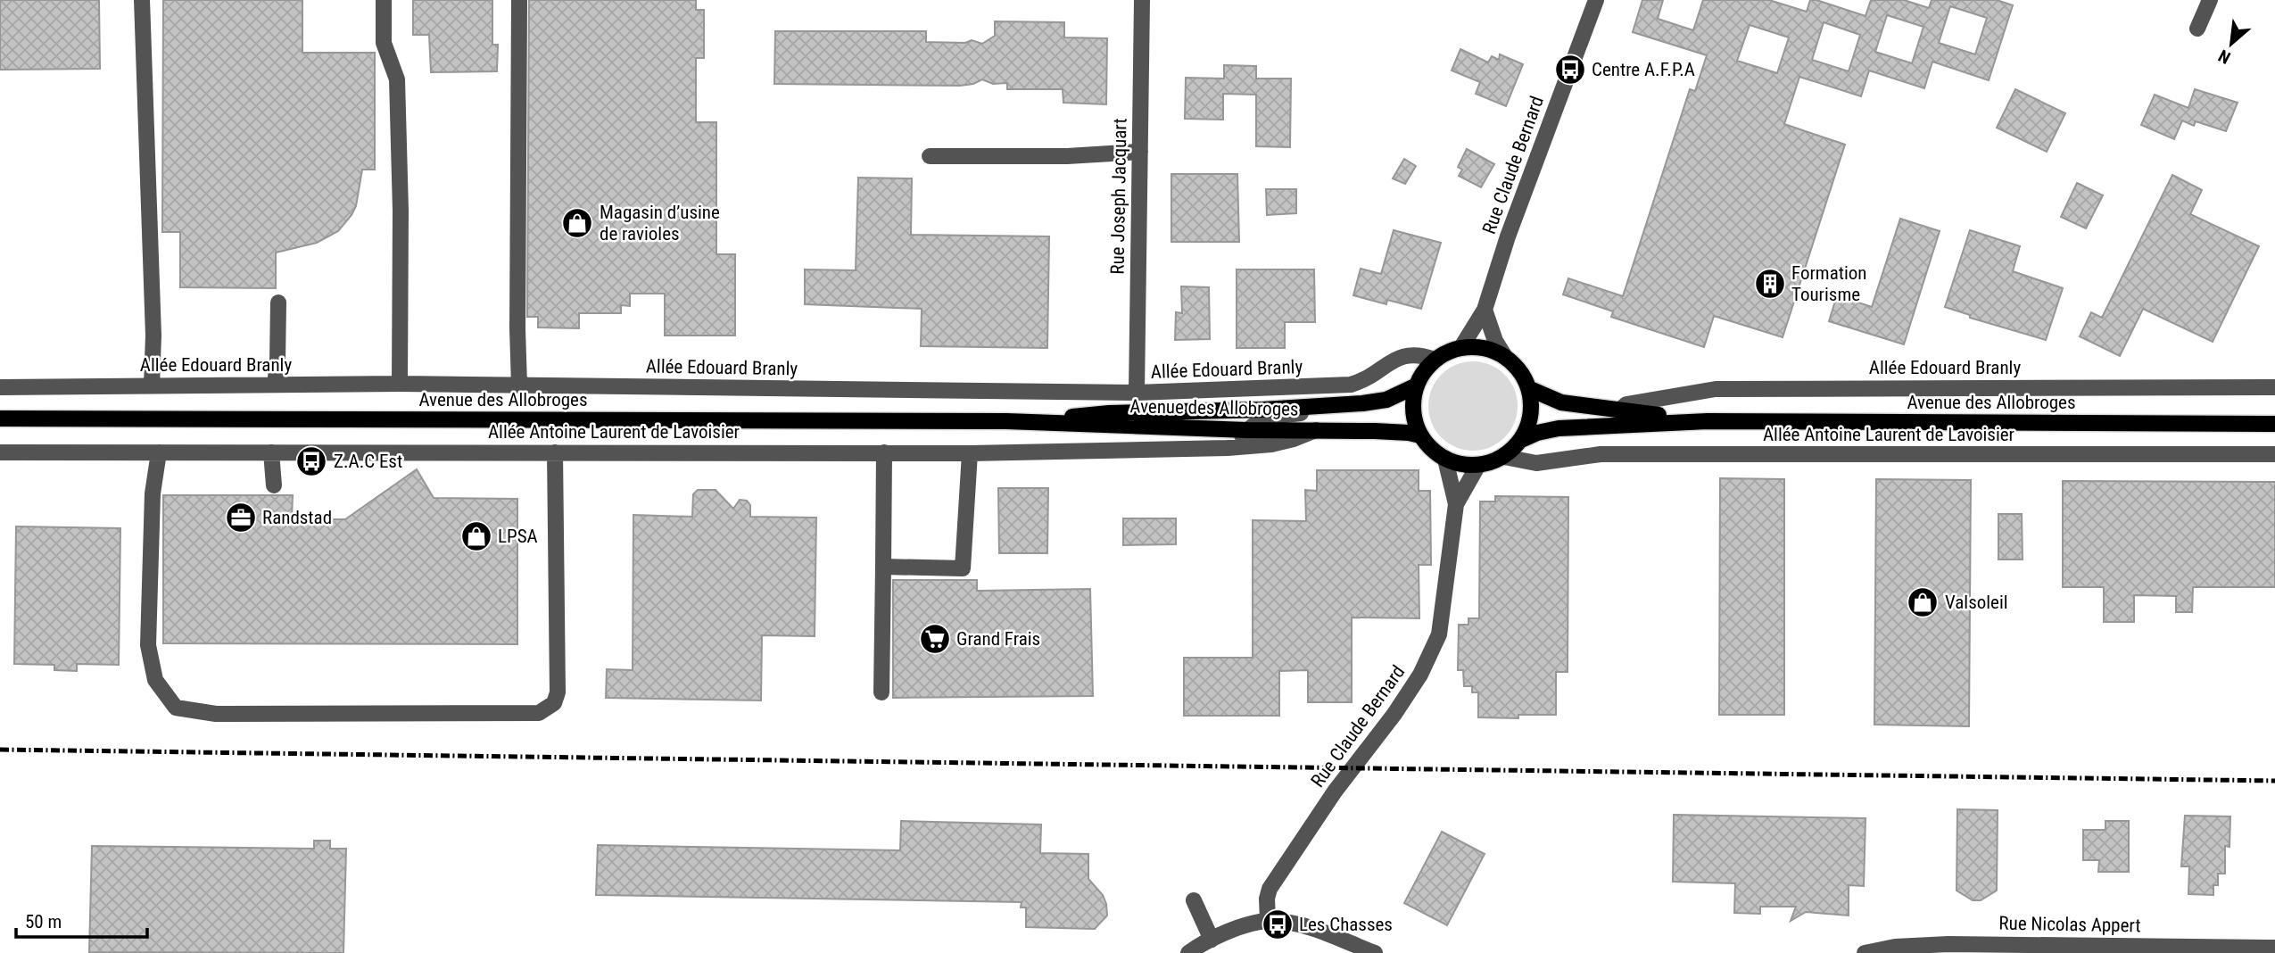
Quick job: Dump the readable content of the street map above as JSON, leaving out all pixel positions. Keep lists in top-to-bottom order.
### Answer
{
  "streets": {
    "main road": ["Avenue des Allobroges"],
    "street": [
      "Rue Claude Bernard",
      "Rue Joseph Jacquart",
      "Allée Edouard Branly",
      "Allée Antoine Laurent de Lavoisier",
      "Rue Nicolas Appert"
    ]
  },
  "crossings": [
    ["Rue Claude Bernard", "Allée Edouard Branly"],
    ["Rue Claude Bernard", "Avenue des Allobroges"],
    ["Rue Claude Bernard", "Allée Antoine Laurent de Lavoisier"],
    ["Rue Joseph Jacquart", "Allée Edouard Branly"],
    ["Allée Edouard Branly", "Avenue des Allobroges"],
    ["Allée Edouard Branly", "Allée Antoine Laurent de Lavoisier"],
    ["Avenue des Allobroges", "Allée Antoine Laurent de Lavoisier"]
  ],
  "places": {
    "bus stop": ["Centre A.F.P.A", "Z.A.C Est", "Les Chasses"],
    "shop": ["Magasin d’usine de ravioles", "LPSA", "Valsoleil"],
    "building": ["Formation Tourisme"],
    "office": ["Randstad"],
    "supermarket": ["Grand Frais"]
  },
  "scale_bar": "50 m",
  "north": "bottom left"
}
